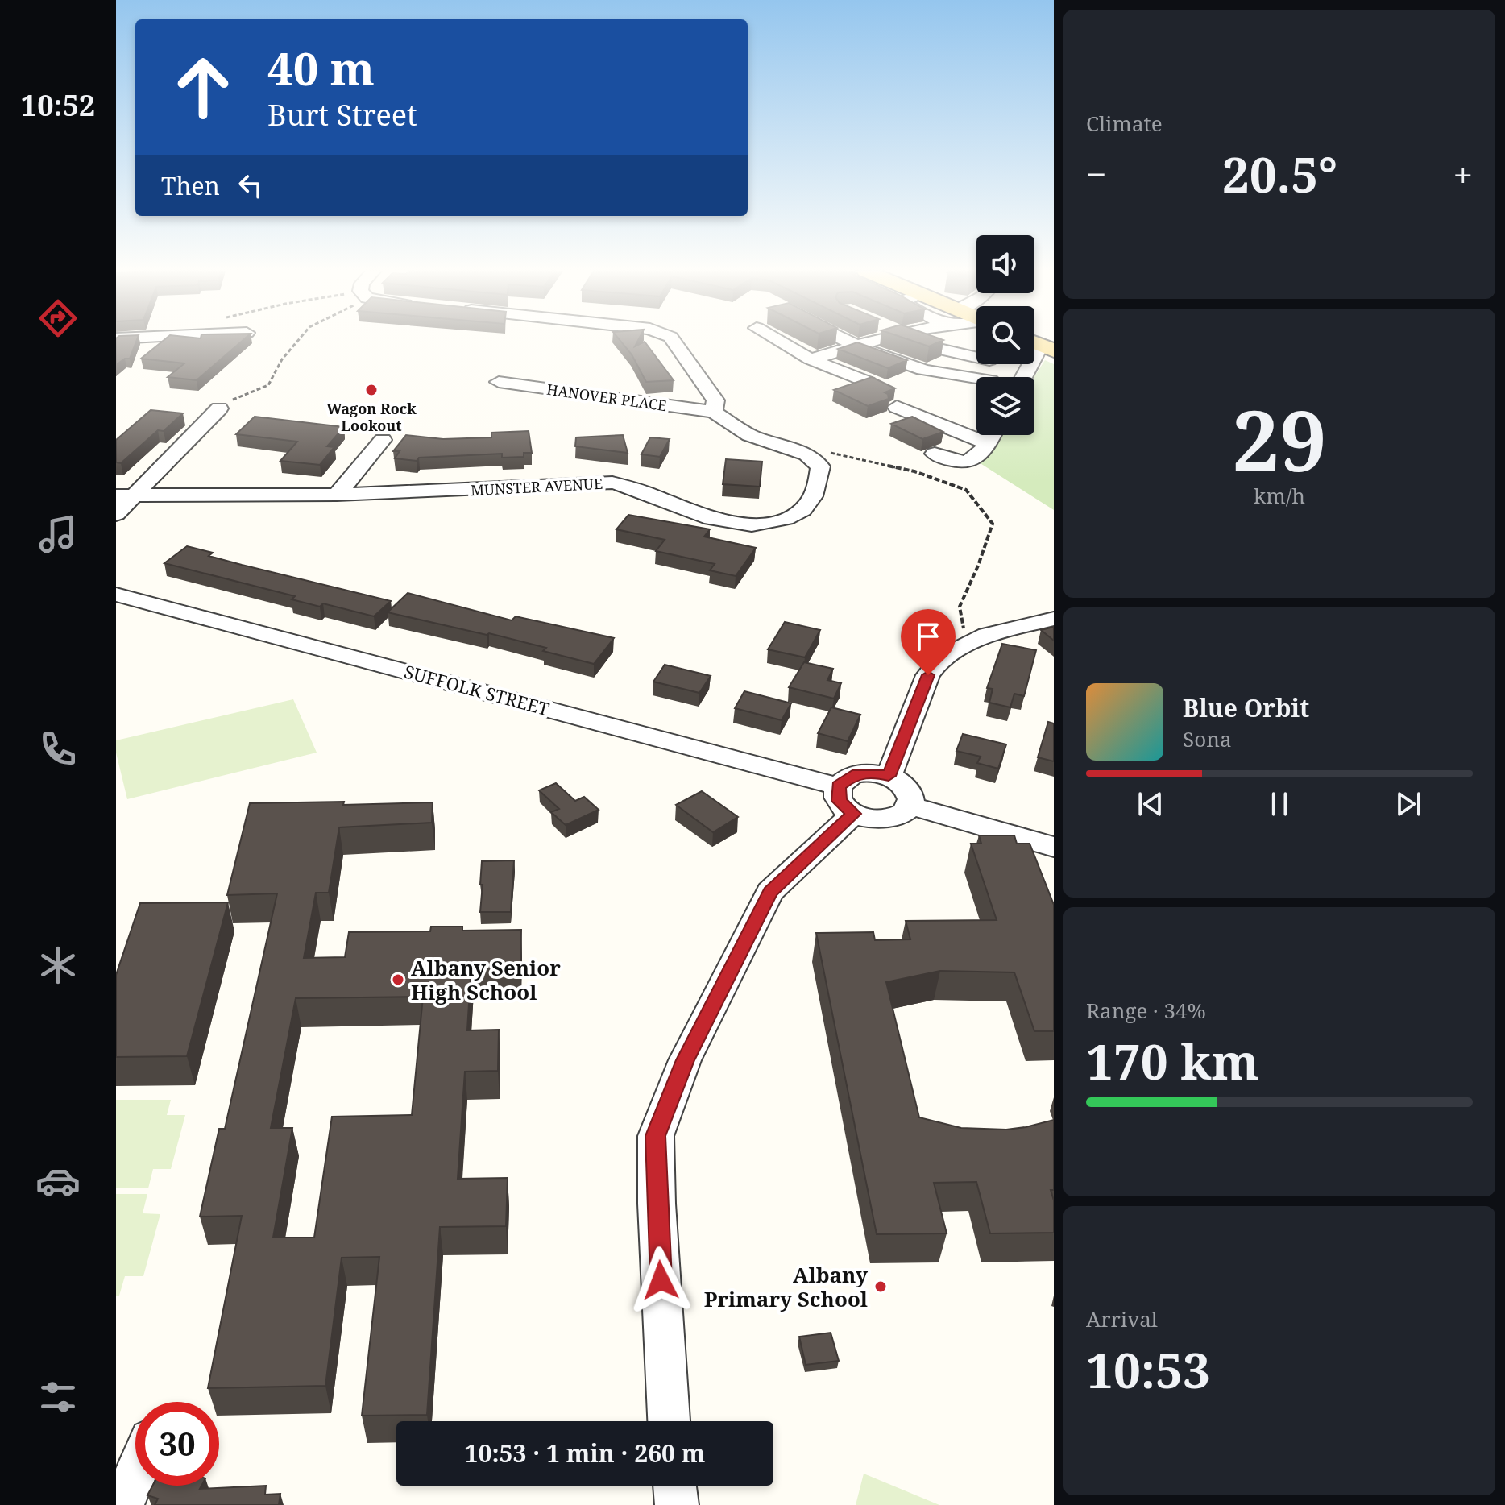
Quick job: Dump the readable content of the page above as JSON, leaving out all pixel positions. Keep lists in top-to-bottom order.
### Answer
{
  "streets": {
    "street": ["HANOVER PLACE", "MUNSTER AVENUE", "SUFFOLK STREET"]
  },
  "crossings": [
    ["HANOVER PLACE", "MUNSTER AVENUE"]
  ],
  "places": ["Wagon Rock Lookout", "Albany Senior High School", "Albany Primary School"],
  "page": {
    "tabs": "10:52",
    "tile": [
      "Climate",
      ["29", "km/h"],
      ["Range · 34%", "170 km"],
      ["Arrival", "10:53"]
    ],
    "turn": ["40 m", "Burt Street"],
    "heat": ["−", "20.5°", "+"],
    "then": "Then",
    "song": ["Blue Orbit", "Sona"],
    "limit": "30",
    "trip": "10:53 · 1 min · 260 m"
  }
}
